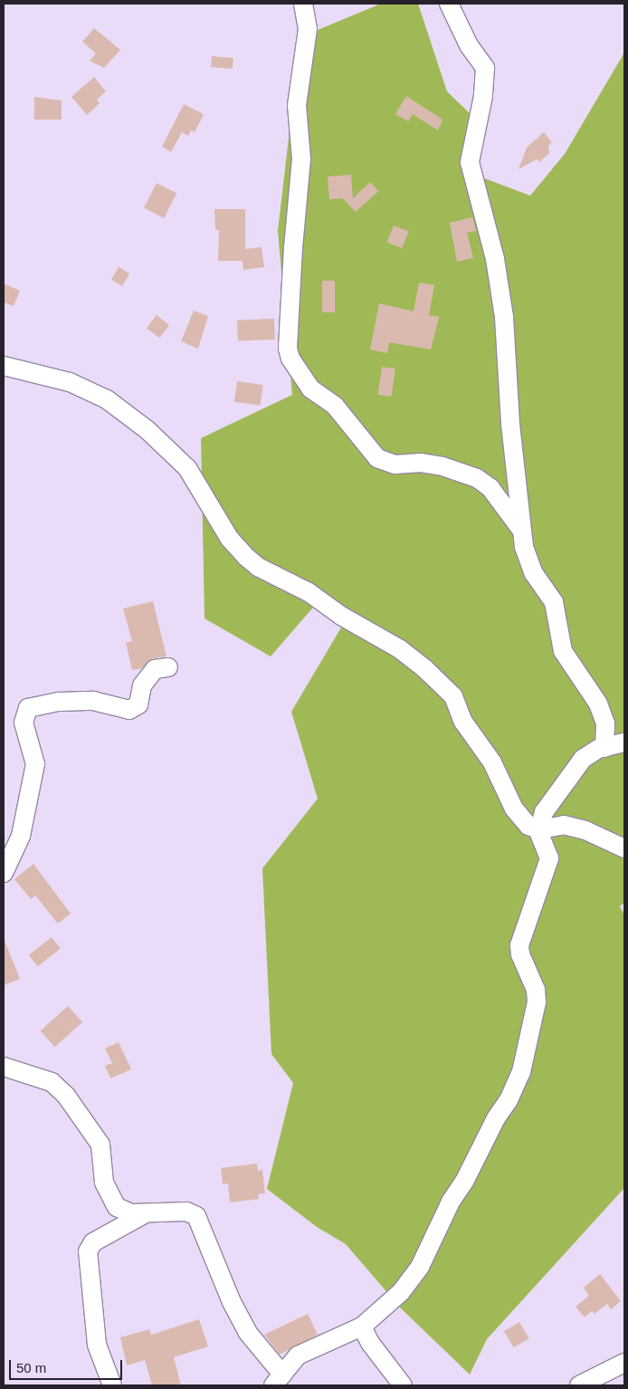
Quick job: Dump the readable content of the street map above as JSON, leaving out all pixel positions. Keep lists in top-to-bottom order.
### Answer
{
  "scale_bar": "50 m"
}
